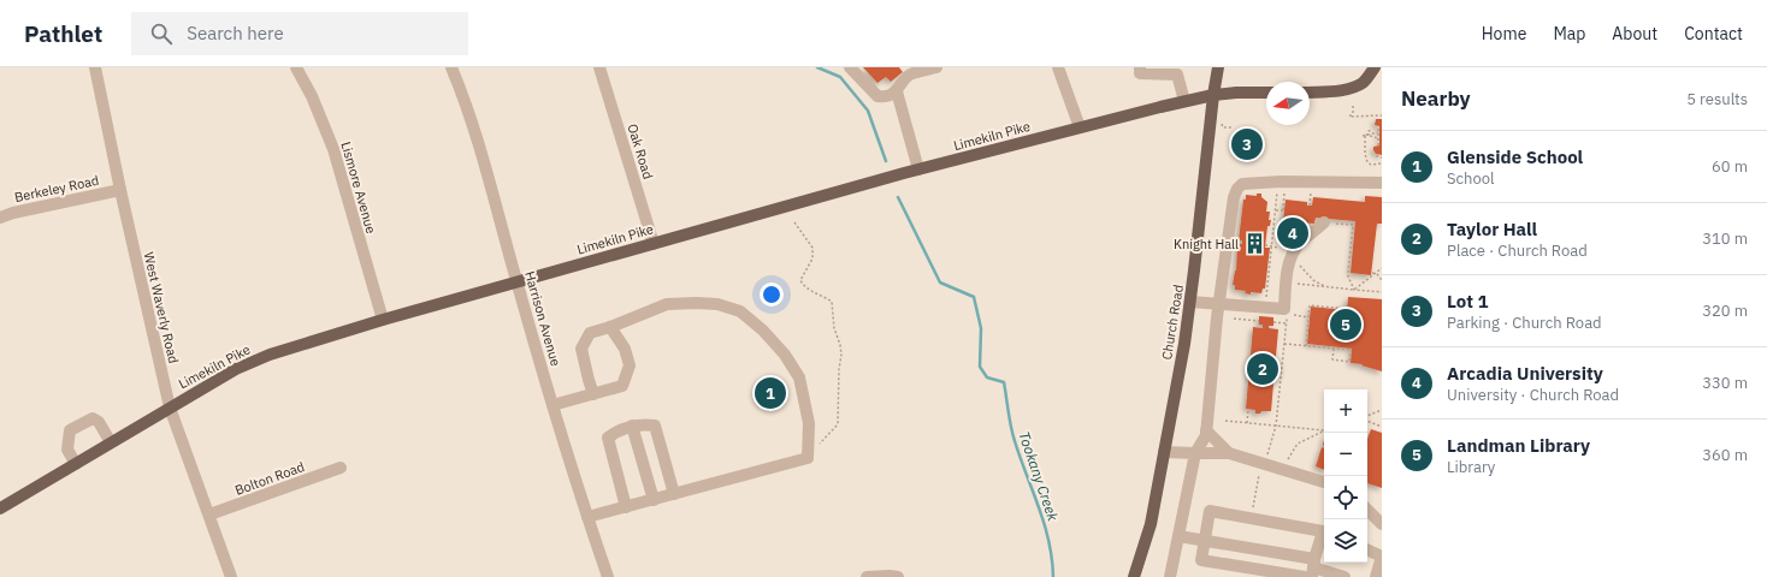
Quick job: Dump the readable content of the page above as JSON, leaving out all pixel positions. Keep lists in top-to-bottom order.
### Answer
{
  "streets": {
    "main road": ["Limekiln Pike", "Church Road"],
    "street": [
      "Oak Road",
      "Lismore Avenue",
      "Berkeley Road",
      "West Waverly Road",
      "Harrison Avenue",
      "Bolton Road"
    ]
  },
  "crossings": [
    ["Limekiln Pike", "Oak Road"],
    ["Limekiln Pike", "Lismore Avenue"],
    ["Limekiln Pike", "West Waverly Road"],
    ["Limekiln Pike", "Harrison Avenue"],
    ["Limekiln Pike", "Church Road"],
    ["Berkeley Road", "West Waverly Road"],
    ["West Waverly Road", "Bolton Road"]
  ],
  "water": ["Tookany Creek"],
  "places": {
    "building": ["Knight Hall"]
  },
  "north": "left",
  "page": {
    "header": "Pathlet",
    "search": "Search here",
    "nav": [
      "Home",
      "Map",
      "About",
      "Contact"
    ],
    "heading": ["Nearby", "5 results"],
    "pins": [
      "3",
      "4",
      "5",
      "2",
      "1"
    ],
    "list": [
      {
        "mark": "1",
        "name": "Glenside School",
        "note": "School",
        "value": "60 m"
      },
      {
        "mark": "2",
        "name": "Taylor Hall",
        "note": "Place · Church Road",
        "value": "310 m"
      },
      {
        "mark": "3",
        "name": "Lot 1",
        "note": "Parking · Church Road",
        "value": "320 m"
      },
      {
        "mark": "4",
        "name": "Arcadia University",
        "note": "University · Church Road",
        "value": "330 m"
      },
      {
        "mark": "5",
        "name": "Landman Library",
        "note": "Library",
        "value": "360 m"
      }
    ],
    "map_buttons": ["+", "−"]
  }
}
